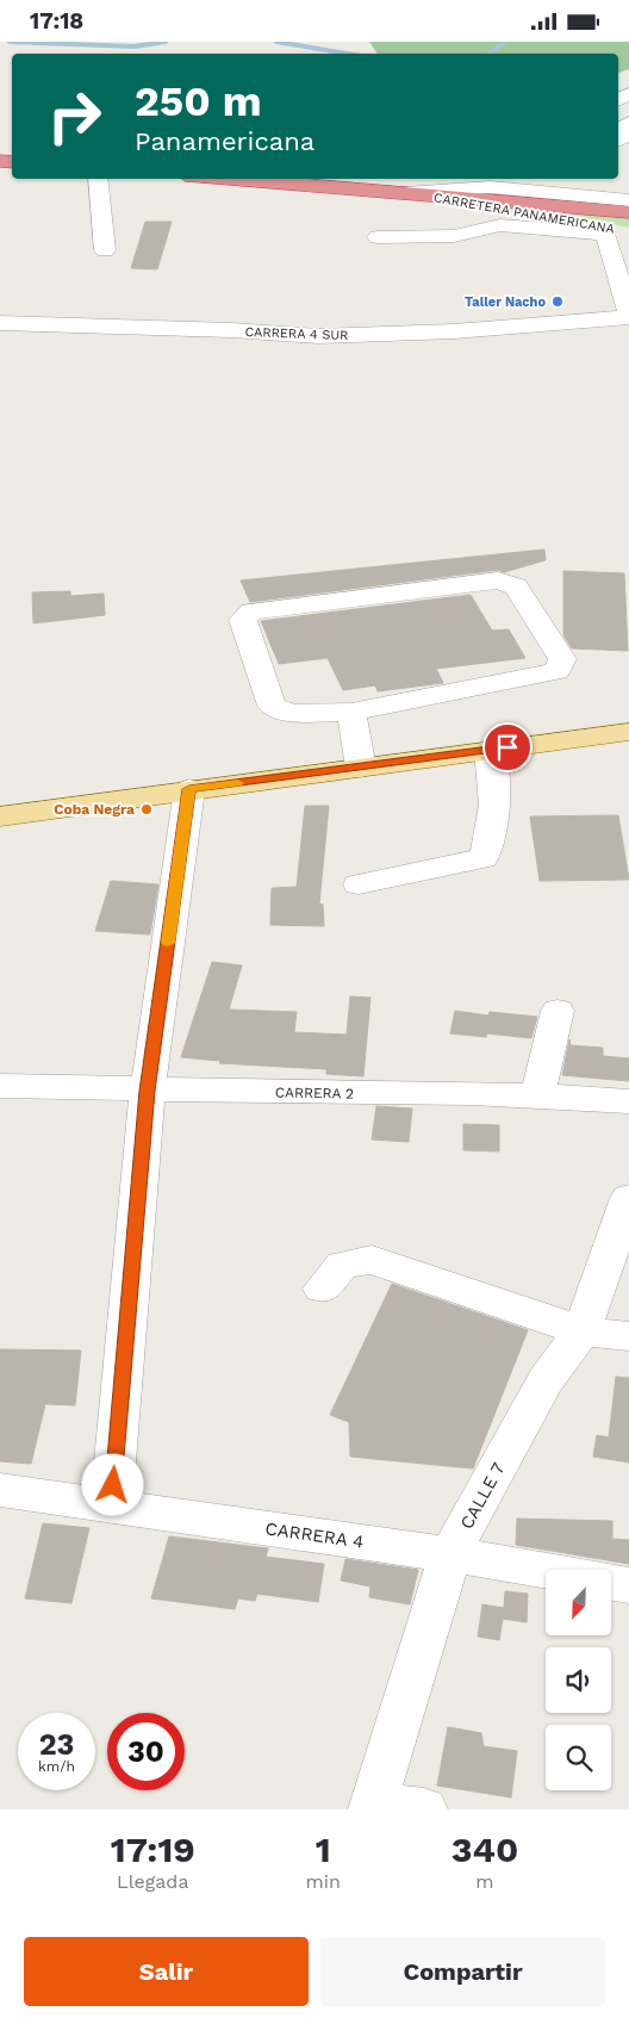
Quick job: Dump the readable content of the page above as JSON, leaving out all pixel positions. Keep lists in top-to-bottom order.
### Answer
{
  "streets": {
    "highway": ["CARRETERA PANAMERICANA"],
    "street": [
      "CARRERA 4 SUR",
      "CARRERA 2",
      "CALLE 7",
      "CARRERA 4"
    ]
  },
  "crossings": [
    ["CALLE 7", "CARRERA 4"]
  ],
  "places": ["Taller Nacho", "Coba Negra"],
  "north": "bottom left",
  "page": {
    "status": "17:18",
    "turn": ["250 m", "Panamericana"],
    "speed": "23 km/h",
    "limit": "30",
    "eta": [
      "17:19",
      "Llegada",
      "1",
      "min",
      "340",
      "m"
    ],
    "buttons": ["Salir", "Compartir"]
  }
}
